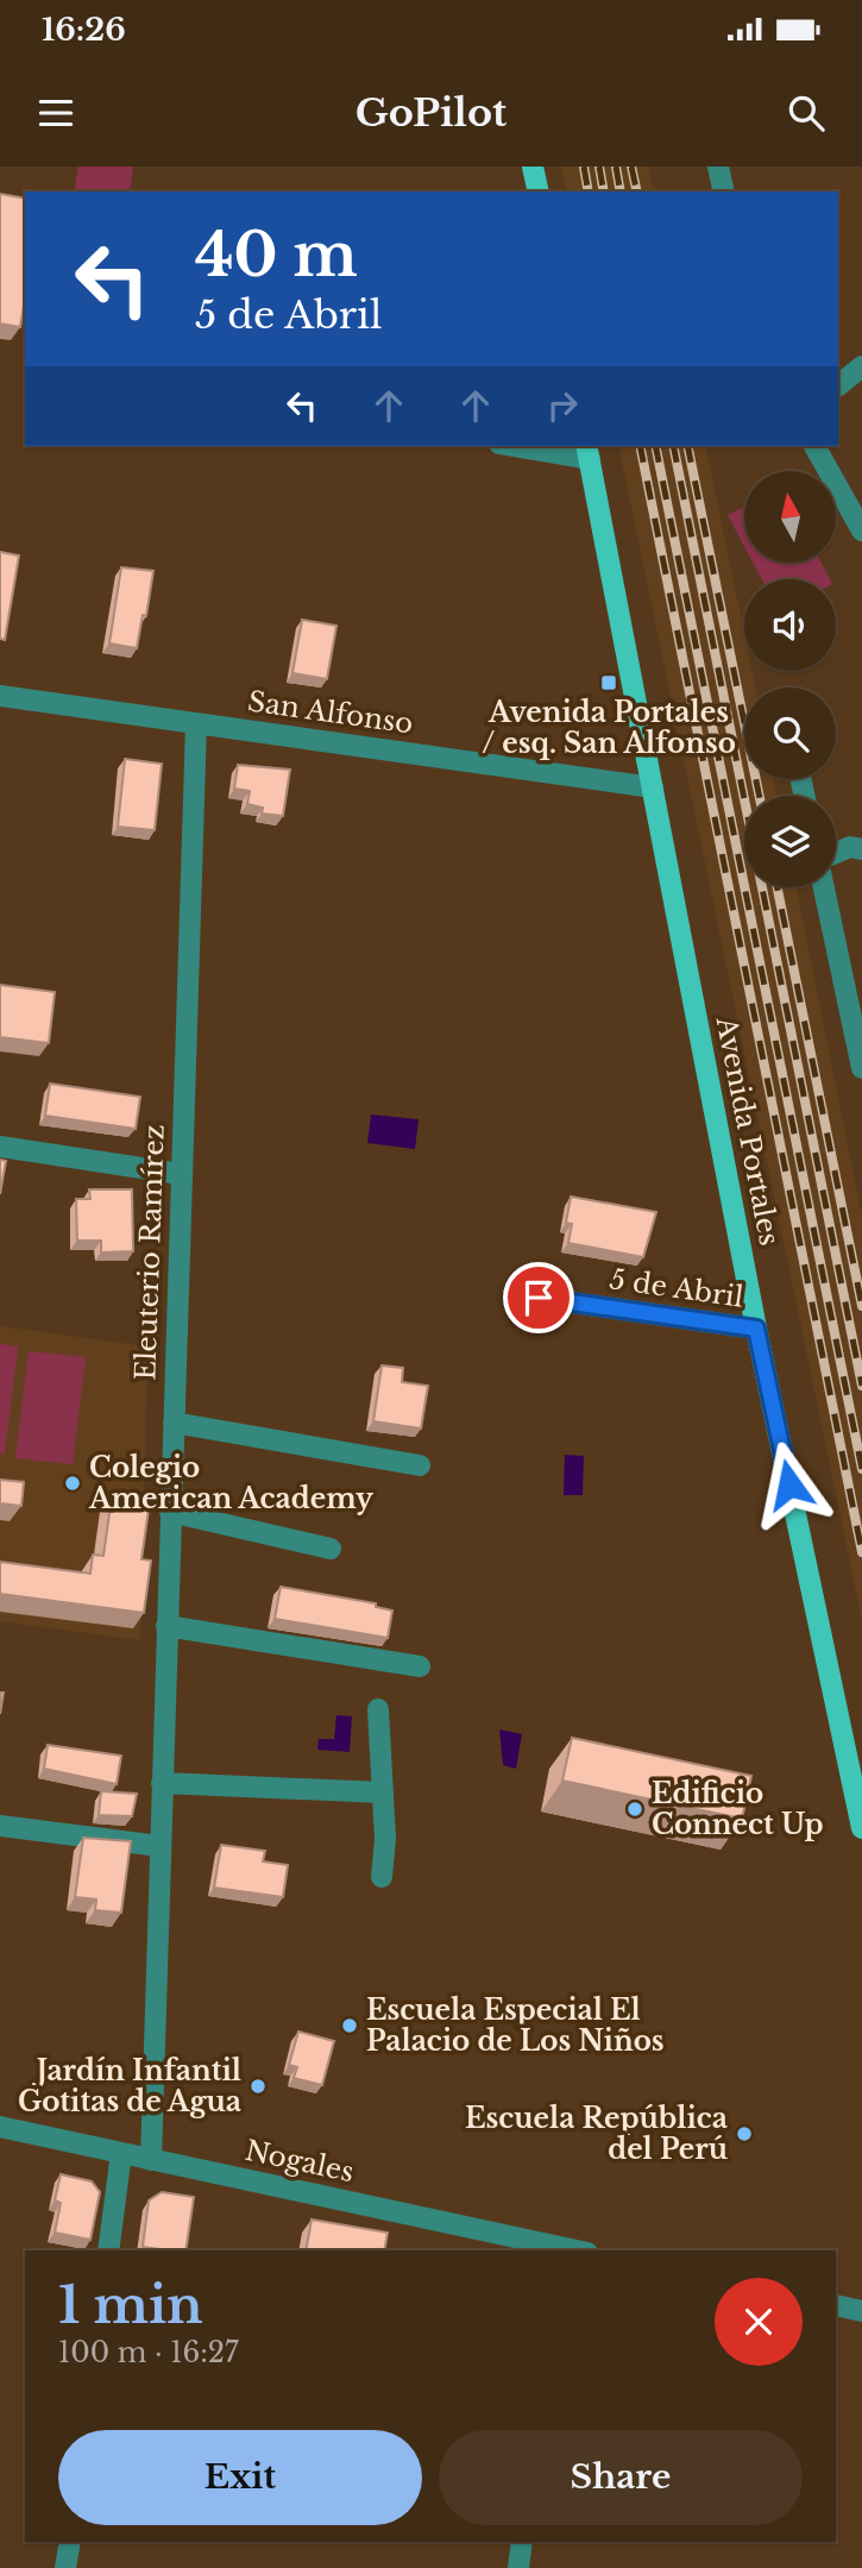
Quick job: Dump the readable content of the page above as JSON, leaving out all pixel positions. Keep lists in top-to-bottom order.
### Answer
{
  "streets": {
    "main road": ["Avenida Portales"],
    "street": [
      "San Alfonso",
      "Eleuterio Ramírez",
      "5 de Abril",
      "Nogales"
    ]
  },
  "crossings": [
    ["San Alfonso", "Avenida Portales"],
    ["San Alfonso", "Eleuterio Ramírez"],
    ["Avenida Portales", "5 de Abril"],
    ["Eleuterio Ramírez", "Nogales"]
  ],
  "places": {
    "transit": ["Avenida Portales / esq. San Alfonso"],
    "other": [
      "Colegio American Academy",
      "Edificio Connect Up",
      "Escuela Especial El Palacio de Los Niños",
      "Jardín Infantil Gotitas de Agua",
      "Escuela República del Perú"
    ]
  },
  "north": "top",
  "page": {
    "status": "16:26",
    "header": "GoPilot",
    "turn": ["40 m", "5 de Abril"],
    "heading": ["1 min", "100 m · 16:27"],
    "buttons": ["Exit", "Share"]
  }
}
